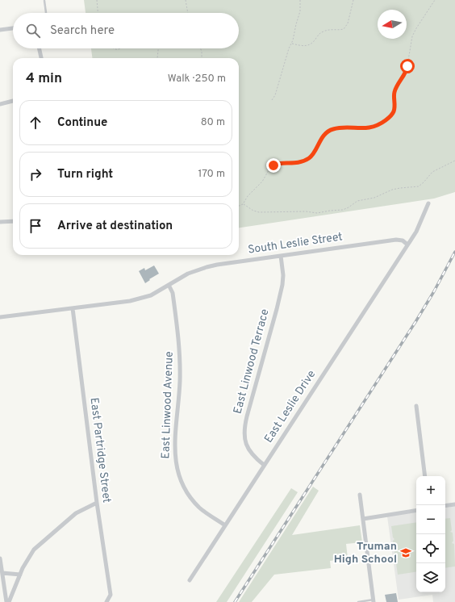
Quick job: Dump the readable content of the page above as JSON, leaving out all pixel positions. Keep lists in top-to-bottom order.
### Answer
{
  "streets": {
    "street": [
      "South Leslie Street",
      "East Linwood Terrace",
      "East Linwood Avenue",
      "East Leslie Drive",
      "East Partridge Street"
    ]
  },
  "crossings": [
    ["South Leslie Street", "East Linwood Terrace"],
    ["South Leslie Street", "East Linwood Avenue"],
    ["South Leslie Street", "East Leslie Drive"],
    ["South Leslie Street", "East Partridge Street"],
    ["East Linwood Terrace", "East Leslie Drive"],
    ["East Linwood Avenue", "East Leslie Drive"]
  ],
  "places": {
    "school or university": ["Truman High School"]
  },
  "north": "left",
  "page": {
    "search": "Search here",
    "heading": ["4 min", "Walk · 250 m"],
    "list": [
      ["Continue", "80 m"],
      ["Turn right", "170 m"],
      "Arrive at destination"
    ],
    "map_buttons": ["+", "−"]
  }
}
